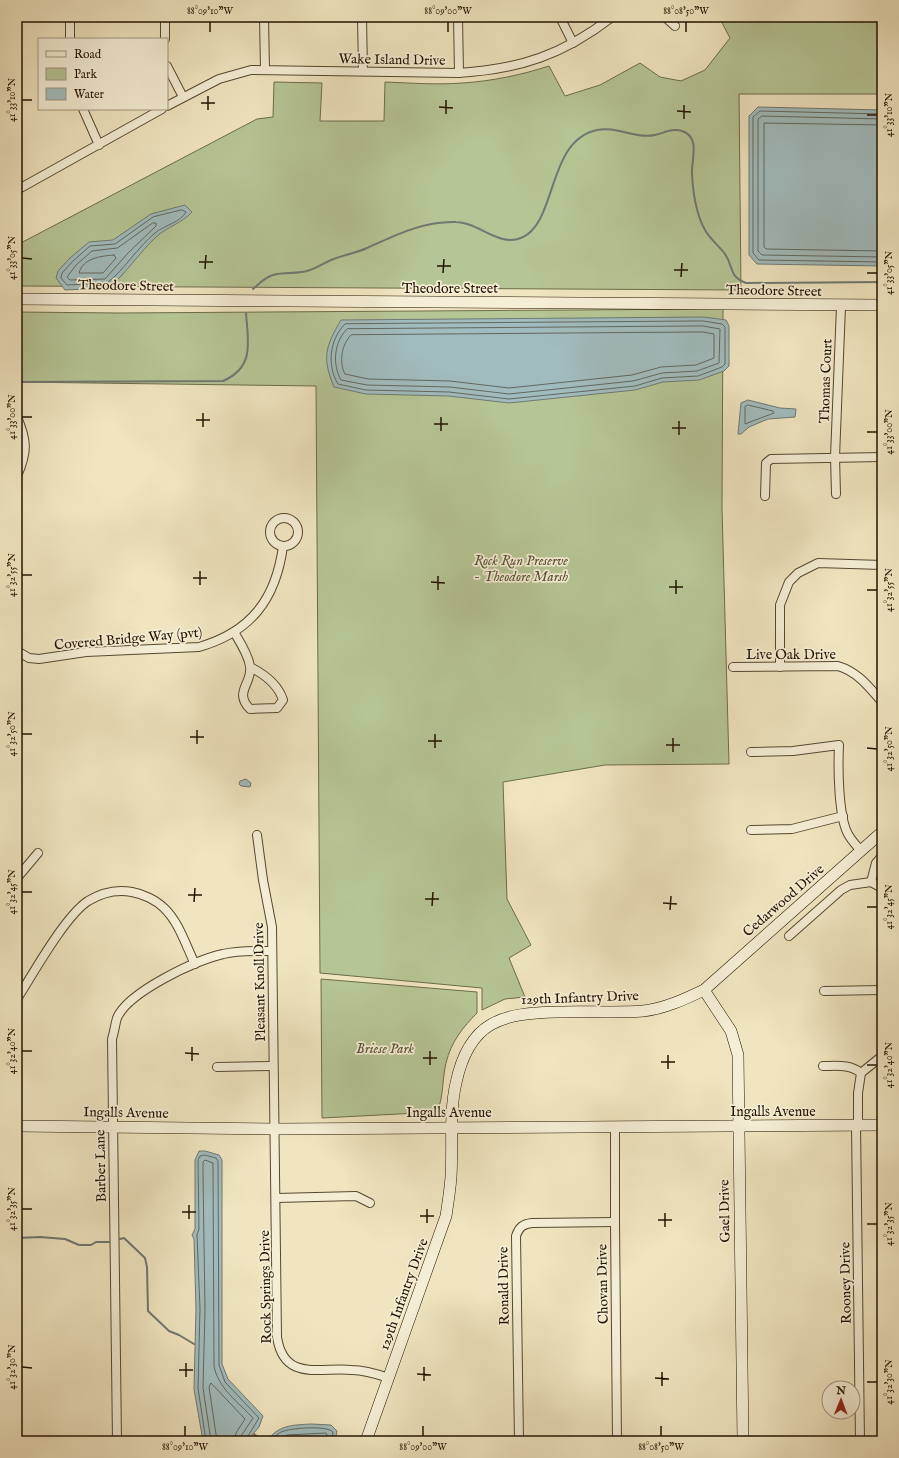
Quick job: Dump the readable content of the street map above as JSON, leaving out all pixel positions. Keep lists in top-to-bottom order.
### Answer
{
  "streets": {
    "street": [
      "Wake Island Drive",
      "Theodore Street",
      "Thomas Court",
      "Covered Bridge Way (pvt)",
      "Live Oak Drive",
      "Cedarwood Drive",
      "Pleasant Knoll Drive",
      "129th Infantry Drive",
      "Ingalls Avenue",
      "Barber Lane",
      "Gael Drive",
      "Rooney Drive",
      "Chovan Drive",
      "Ronald Drive",
      "Rock Springs Drive"
    ]
  },
  "crossings": [
    ["Theodore Street", "Thomas Court"],
    ["Cedarwood Drive", "129th Infantry Drive"],
    ["Cedarwood Drive", "Gael Drive"],
    ["Pleasant Knoll Drive", "Ingalls Avenue"],
    ["Pleasant Knoll Drive", "Barber Lane"],
    ["Pleasant Knoll Drive", "Rock Springs Drive"],
    ["129th Infantry Drive", "Ingalls Avenue"],
    ["129th Infantry Drive", "Gael Drive"],
    ["129th Infantry Drive", "Rock Springs Drive"],
    ["Ingalls Avenue", "Barber Lane"],
    ["Ingalls Avenue", "Gael Drive"],
    ["Ingalls Avenue", "Rooney Drive"],
    ["Ingalls Avenue", "Chovan Drive"],
    ["Ingalls Avenue", "Rock Springs Drive"],
    ["Chovan Drive", "Ronald Drive"]
  ],
  "parks": ["Rock Run Preserve - Theodore Marsh", "Briese Park"],
  "legend": ["Road", "Park", "Water"],
  "north": "top",
  "coordinates": [
    "88°09'10\"W",
    "88°09'00\"W",
    "88°08'50\"W",
    "41°33'10\"N",
    "41°33'05\"N",
    "41°33'00\"N",
    "41°32'55\"N",
    "41°32'50\"N",
    "41°32'45\"N",
    "41°32'40\"N",
    "41°32'35\"N",
    "41°32'30\"N"
  ]
}
